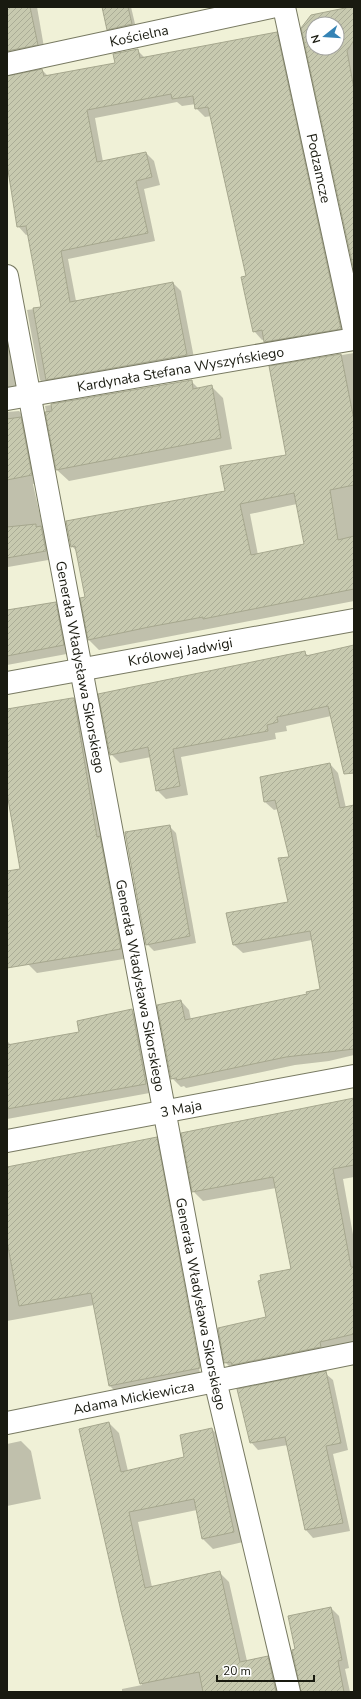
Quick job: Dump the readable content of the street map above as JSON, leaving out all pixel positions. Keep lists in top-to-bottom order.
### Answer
{
  "streets": {
    "street": [
      "Kościelna",
      "Podzamcze",
      "Kardynała Stefana Wyszyńskiego",
      "Królowej Jadwigi",
      "Generała Władysława Sikorskiego",
      "3 Maja",
      "Adama Mickiewicza"
    ]
  },
  "crossings": [
    ["Kardynała Stefana Wyszyńskiego", "Generała Władysława Sikorskiego"],
    ["Królowej Jadwigi", "Generała Władysława Sikorskiego"],
    ["Generała Władysława Sikorskiego", "3 Maja"],
    ["Generała Władysława Sikorskiego", "Adama Mickiewicza"]
  ],
  "scale_bar": "20 m",
  "north": "left"
}
